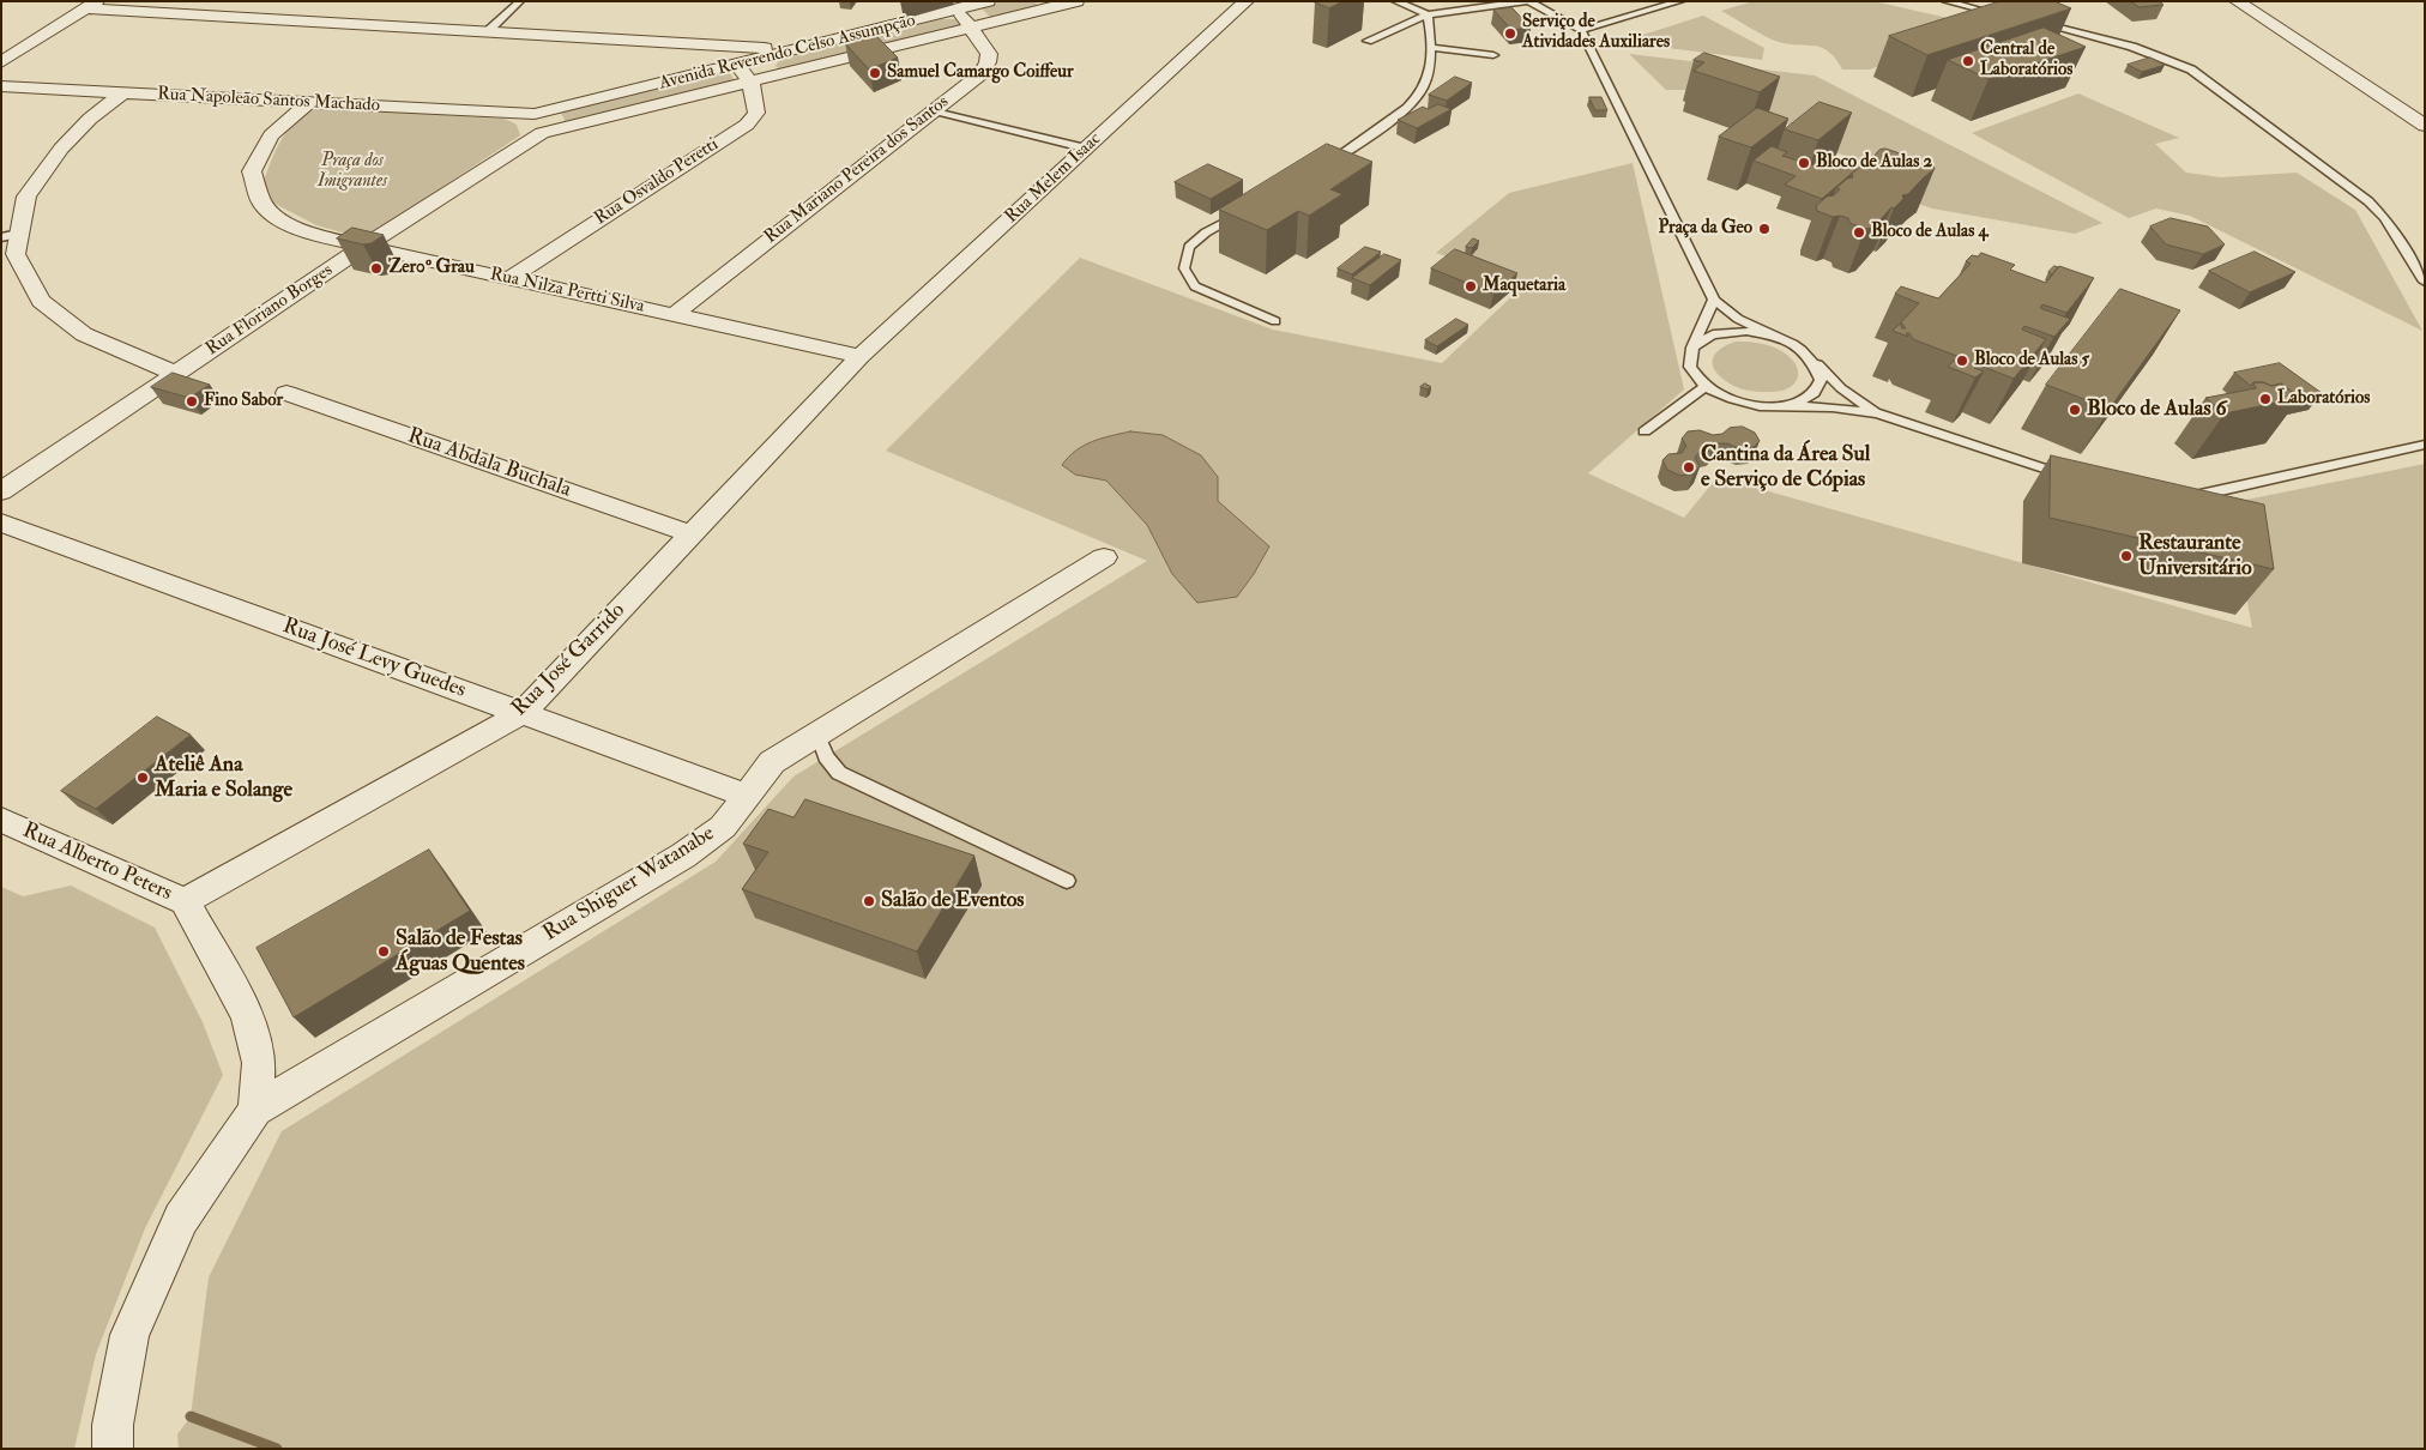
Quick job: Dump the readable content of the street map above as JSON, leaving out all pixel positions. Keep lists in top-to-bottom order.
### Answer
{
  "streets": {
    "street": [
      "Avenida Reverendo Celso Assumpção",
      "Rua Napoleão Santos Machado",
      "Rua Mariano Pereira dos Santos",
      "Rua Melem Isaac",
      "Rua Osvaldo Peretti",
      "Rua Nilza Pertti Silva",
      "Rua Floriano Borges",
      "Rua Abdala Buchala",
      "Rua José Levy Guedes",
      "Rua José Garrido",
      "Rua Alberto Peters",
      "Rua Shiguer Watanabe"
    ]
  },
  "crossings": [
    ["Avenida Reverendo Celso Assumpção", "Rua Napoleão Santos Machado"],
    ["Avenida Reverendo Celso Assumpção", "Rua Mariano Pereira dos Santos"],
    ["Avenida Reverendo Celso Assumpção", "Rua Osvaldo Peretti"],
    ["Avenida Reverendo Celso Assumpção", "Rua Floriano Borges"],
    ["Rua Napoleão Santos Machado", "Rua Nilza Pertti Silva"],
    ["Rua Napoleão Santos Machado", "Rua Floriano Borges"],
    ["Rua Mariano Pereira dos Santos", "Rua Nilza Pertti Silva"],
    ["Rua Melem Isaac", "Rua Nilza Pertti Silva"],
    ["Rua Melem Isaac", "Rua José Garrido"],
    ["Rua Osvaldo Peretti", "Rua Nilza Pertti Silva"],
    ["Rua Nilza Pertti Silva", "Rua Floriano Borges"],
    ["Rua Nilza Pertti Silva", "Rua José Garrido"],
    ["Rua Abdala Buchala", "Rua José Garrido"],
    ["Rua José Levy Guedes", "Rua José Garrido"],
    ["Rua José Levy Guedes", "Rua Shiguer Watanabe"],
    ["Rua José Garrido", "Rua Alberto Peters"],
    ["Rua Alberto Peters", "Rua Shiguer Watanabe"]
  ],
  "parks": ["Praça dos Imigrantes"],
  "places": [
    "Serviço de Atividades Auxiliares",
    "Central de Laboratórios",
    "Samuel Camargo Coiffeur",
    "Bloco de Aulas 2",
    "Praça da Geo",
    "Bloco de Aulas 4",
    "Zer0º Grau",
    "Maquetaria",
    "Bloco de Aulas 5",
    "Laboratórios",
    "Fino Sabor",
    "Bloco de Aulas 6",
    "Cantina da Área Sul e Serviço de Cópias",
    "Restaurante Universitário",
    "Ateliê Ana Maria e Solange",
    "Salão de Eventos",
    "Salão de Festas Águas Quentes"
  ]
}
